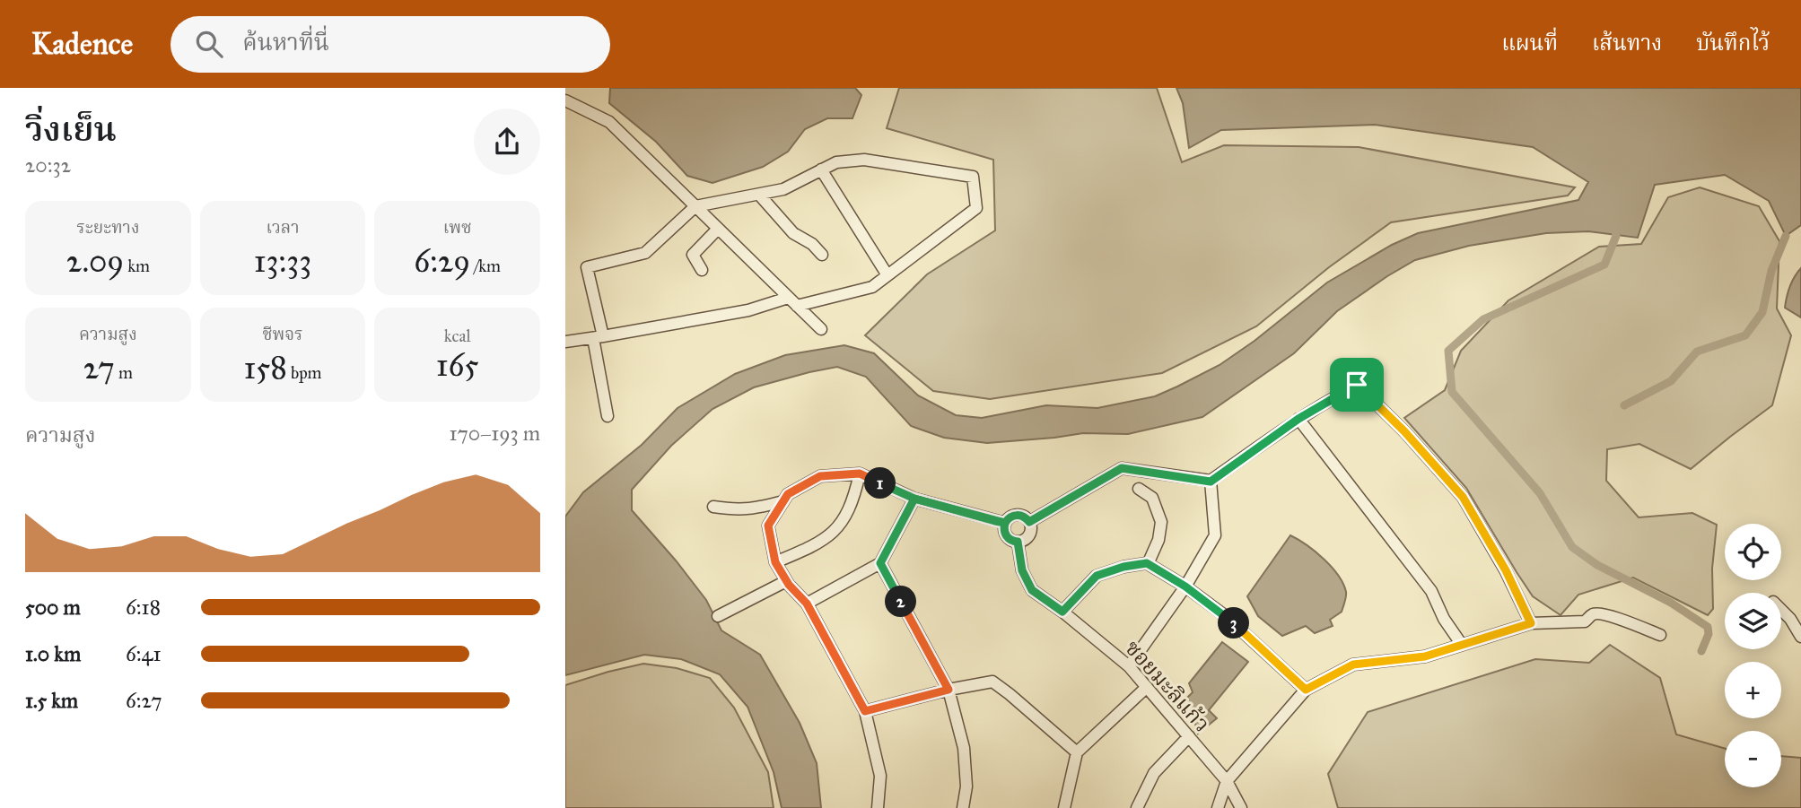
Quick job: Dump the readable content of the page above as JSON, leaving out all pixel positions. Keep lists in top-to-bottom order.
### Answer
{
  "streets": {
    "street": ["ซอยมะลิแก้ว"]
  },
  "page": {
    "header": "Kadence",
    "search": "ค้นหาที่นี่",
    "nav": ["แผนที่", "เส้นทาง", "บันทึกไว้"],
    "heading": ["วิ่งเย็น", "20:32"],
    "stats": [
      ["ระยะทาง", "2.09 km"],
      ["เวลา", "13:33"],
      ["เพซ", "6:29 /km"],
      ["ความสูง", "27 m"],
      ["ชีพจร", "158 bpm"],
      ["kcal", "165"]
    ],
    "chart": ["ความสูง", "170–193 m"],
    "pins": ["1", "2", "3"],
    "map_buttons": ["+", "−"],
    "list": [
      {
        "name": "500 m",
        "note": "6:18"
      },
      {
        "name": "1.0 km",
        "note": "6:41"
      },
      {
        "name": "1.5 km",
        "note": "6:27"
      }
    ]
  }
}
